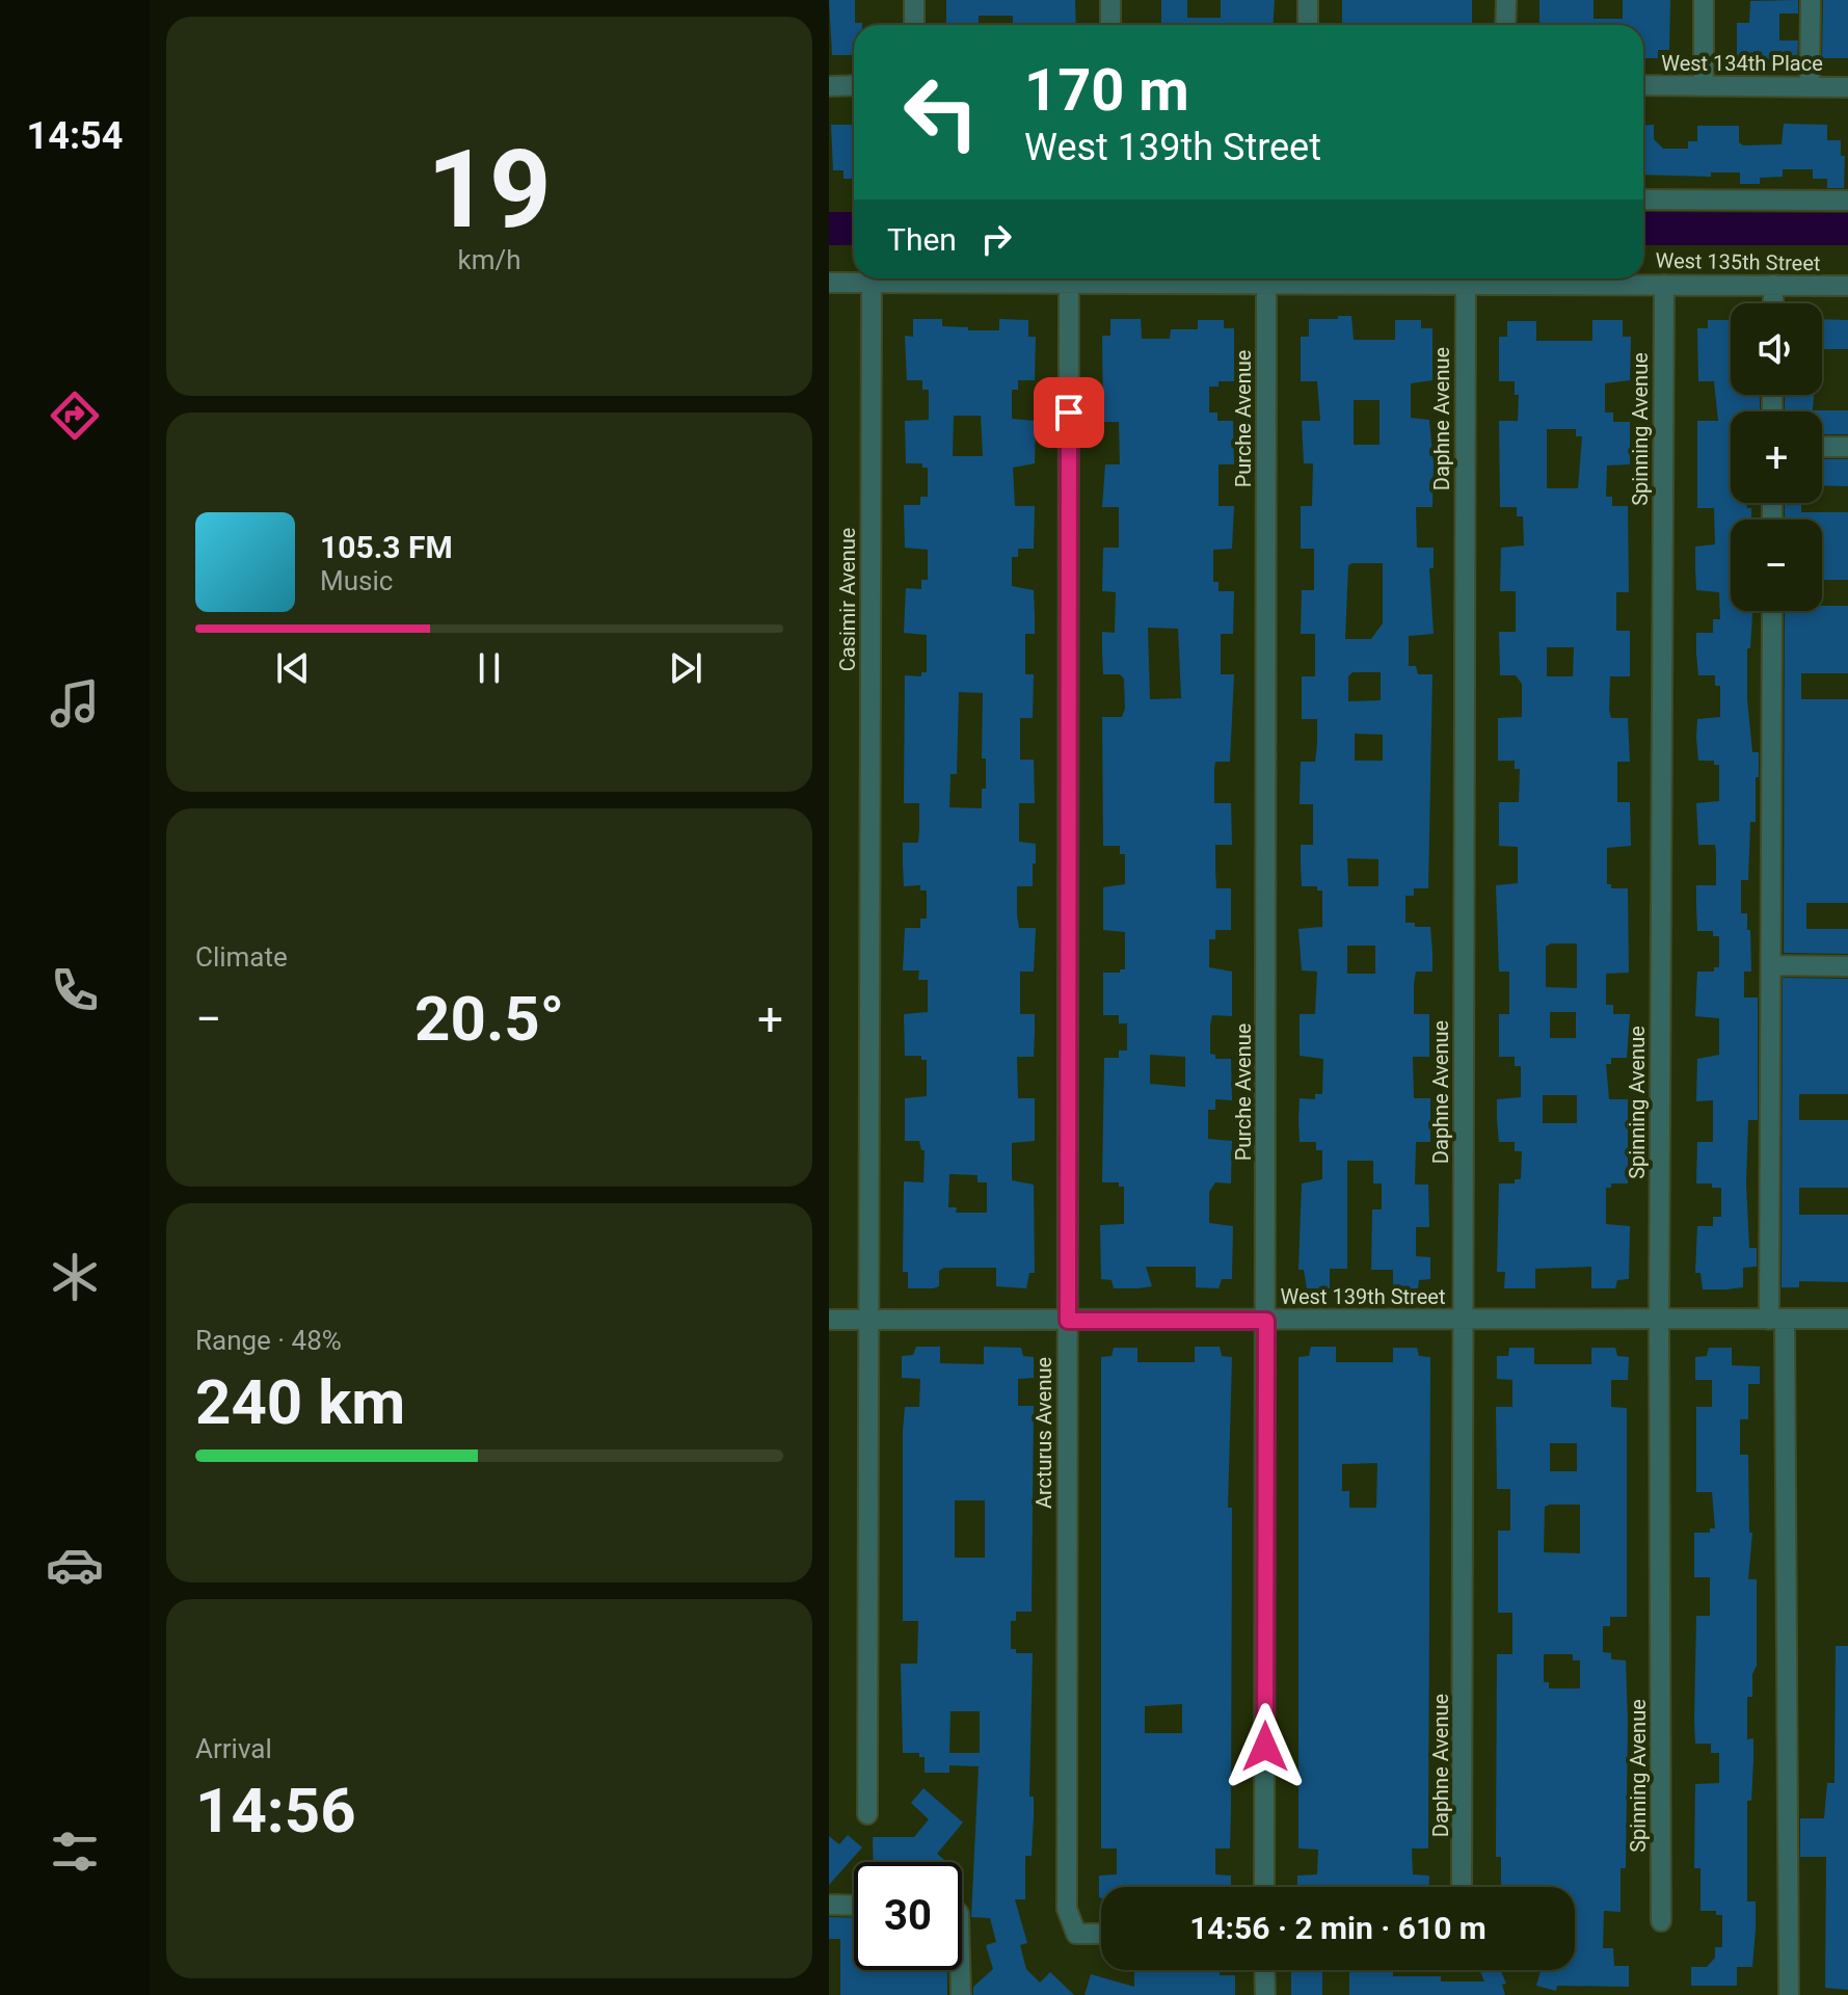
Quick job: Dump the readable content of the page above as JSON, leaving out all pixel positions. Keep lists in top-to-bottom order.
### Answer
{
  "streets": {
    "street": [
      "West 134th Place",
      "West 135th Street",
      "Purche Avenue",
      "Daphne Avenue",
      "Spinning Avenue",
      "Casimir Avenue",
      "West 139th Street",
      "Arcturus Avenue"
    ]
  },
  "crossings": [
    ["West 135th Street", "Purche Avenue"],
    ["West 135th Street", "Daphne Avenue"],
    ["West 135th Street", "Spinning Avenue"],
    ["West 135th Street", "Casimir Avenue"],
    ["West 135th Street", "Arcturus Avenue"],
    ["Purche Avenue", "West 139th Street"],
    ["Daphne Avenue", "West 139th Street"],
    ["Spinning Avenue", "West 139th Street"],
    ["Casimir Avenue", "West 139th Street"],
    ["West 139th Street", "Arcturus Avenue"]
  ],
  "page": {
    "tabs": "14:54",
    "tile": [
      ["19", "km/h"],
      "Climate",
      ["Range · 48%", "240 km"],
      ["Arrival", "14:56"]
    ],
    "turn": ["170 m", "West 139th Street"],
    "then": "Then",
    "map_buttons": ["+", "−"],
    "song": ["105.3 FM", "Music"],
    "heat": ["−", "20.5°", "+"],
    "limit": "30",
    "trip": "14:56 · 2 min · 610 m"
  }
}
